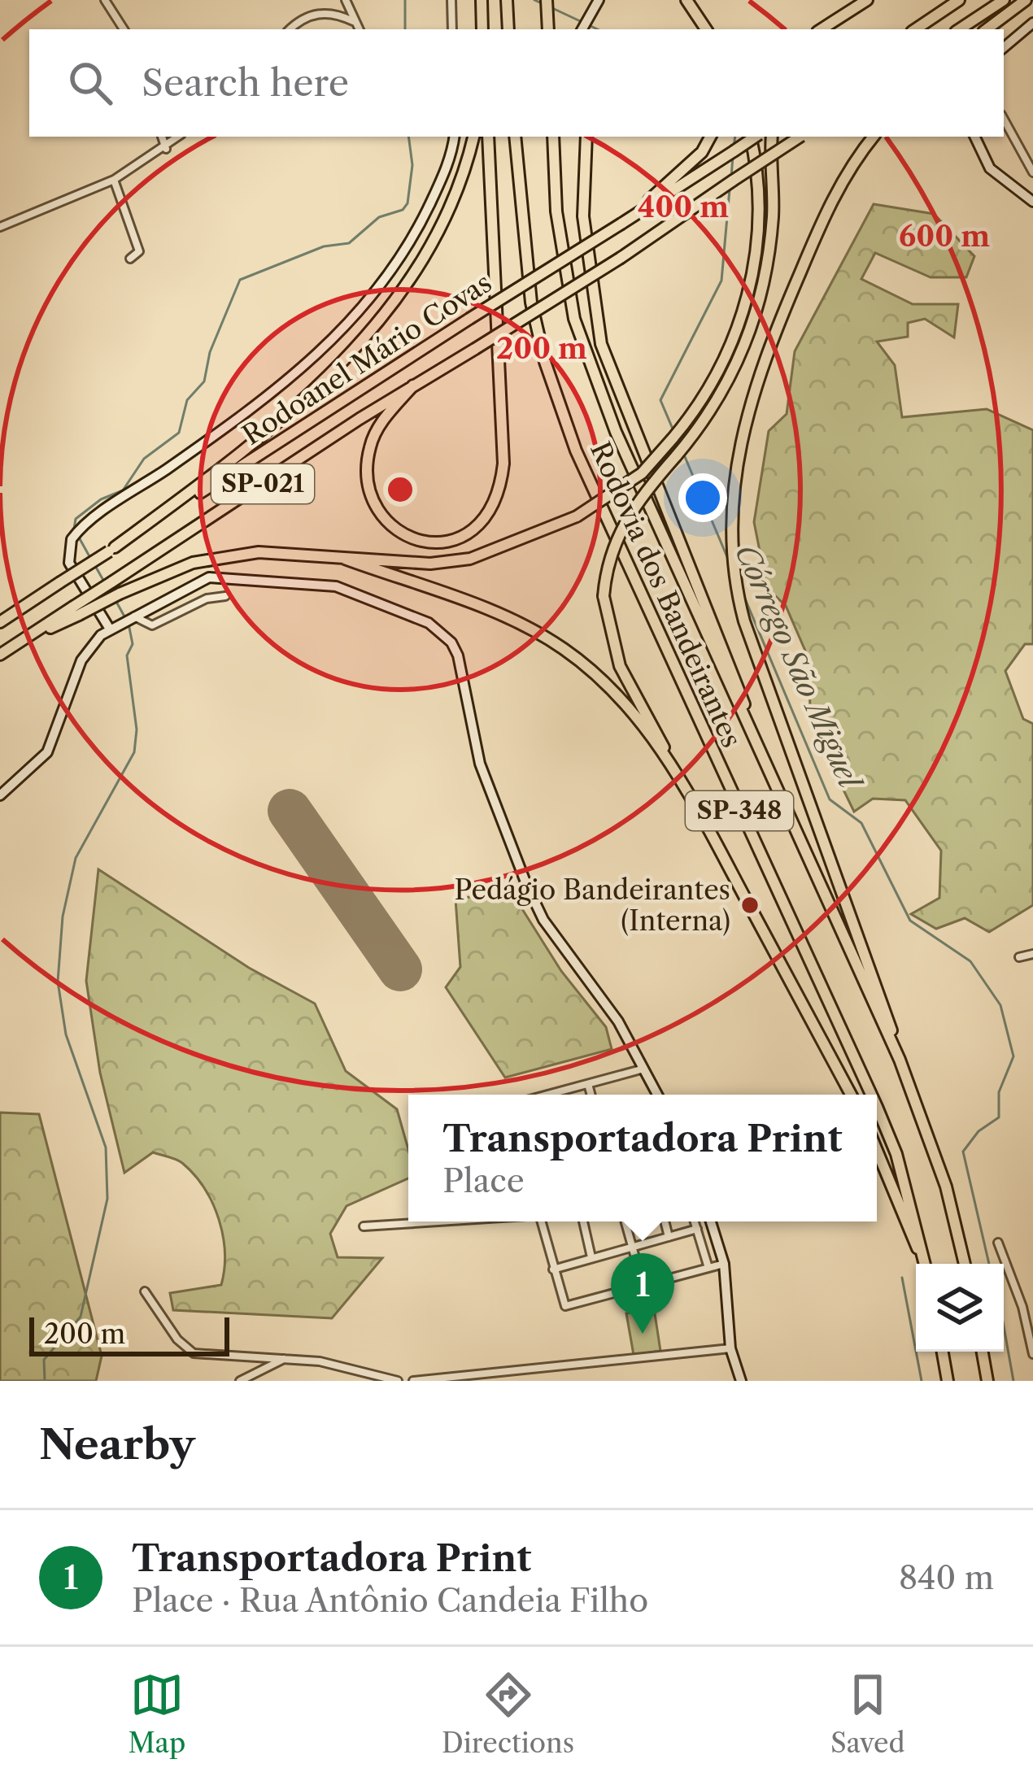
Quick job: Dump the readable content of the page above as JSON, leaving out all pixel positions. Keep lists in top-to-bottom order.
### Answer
{
  "streets": {
    "highway": [
      "Rodoanel Mário Covas",
      "SP-021",
      "Rodovia dos Bandeirantes",
      "SP-348"
    ]
  },
  "water": ["Córrego São Miguel"],
  "places": ["Pedágio Bandeirantes (Interna)"],
  "scale_bar": "200 m",
  "page": {
    "search": "Search here",
    "popup": ["Transportadora Print", "Place"],
    "pins": "1",
    "scale": "200 m",
    "heading": "Nearby",
    "list": [
      {
        "mark": "1",
        "name": "Transportadora Print",
        "note": "Place · Rua Antônio Candeia Filho",
        "value": "840 m"
      }
    ],
    "nav": ["Map", "Directions", "Saved"]
  },
  "rings": ["400 m", "600 m", "200 m"]
}
